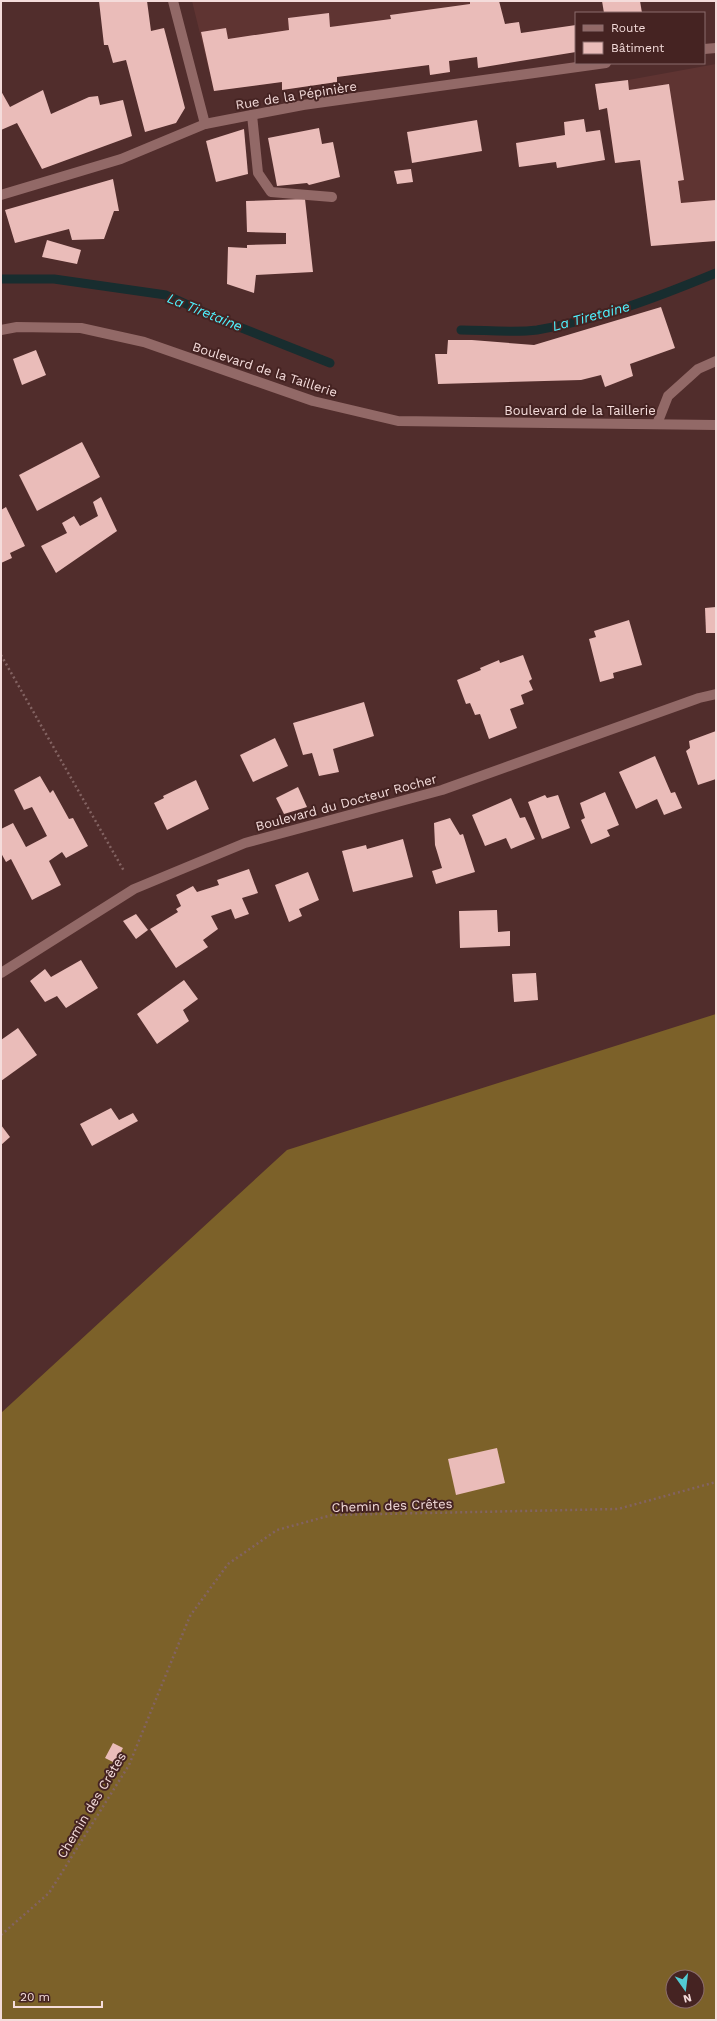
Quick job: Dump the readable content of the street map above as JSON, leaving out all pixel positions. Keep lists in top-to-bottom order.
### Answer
{
  "streets": {
    "street": ["Rue de la Pépinière", "Boulevard de la Taillerie", "Boulevard du Docteur Rocher"],
    "path": ["Chemin des Crêtes"]
  },
  "water": ["La Tiretaine"],
  "legend": ["Route", "Bâtiment"],
  "scale_bar": "20 m",
  "north": "bottom"
}
